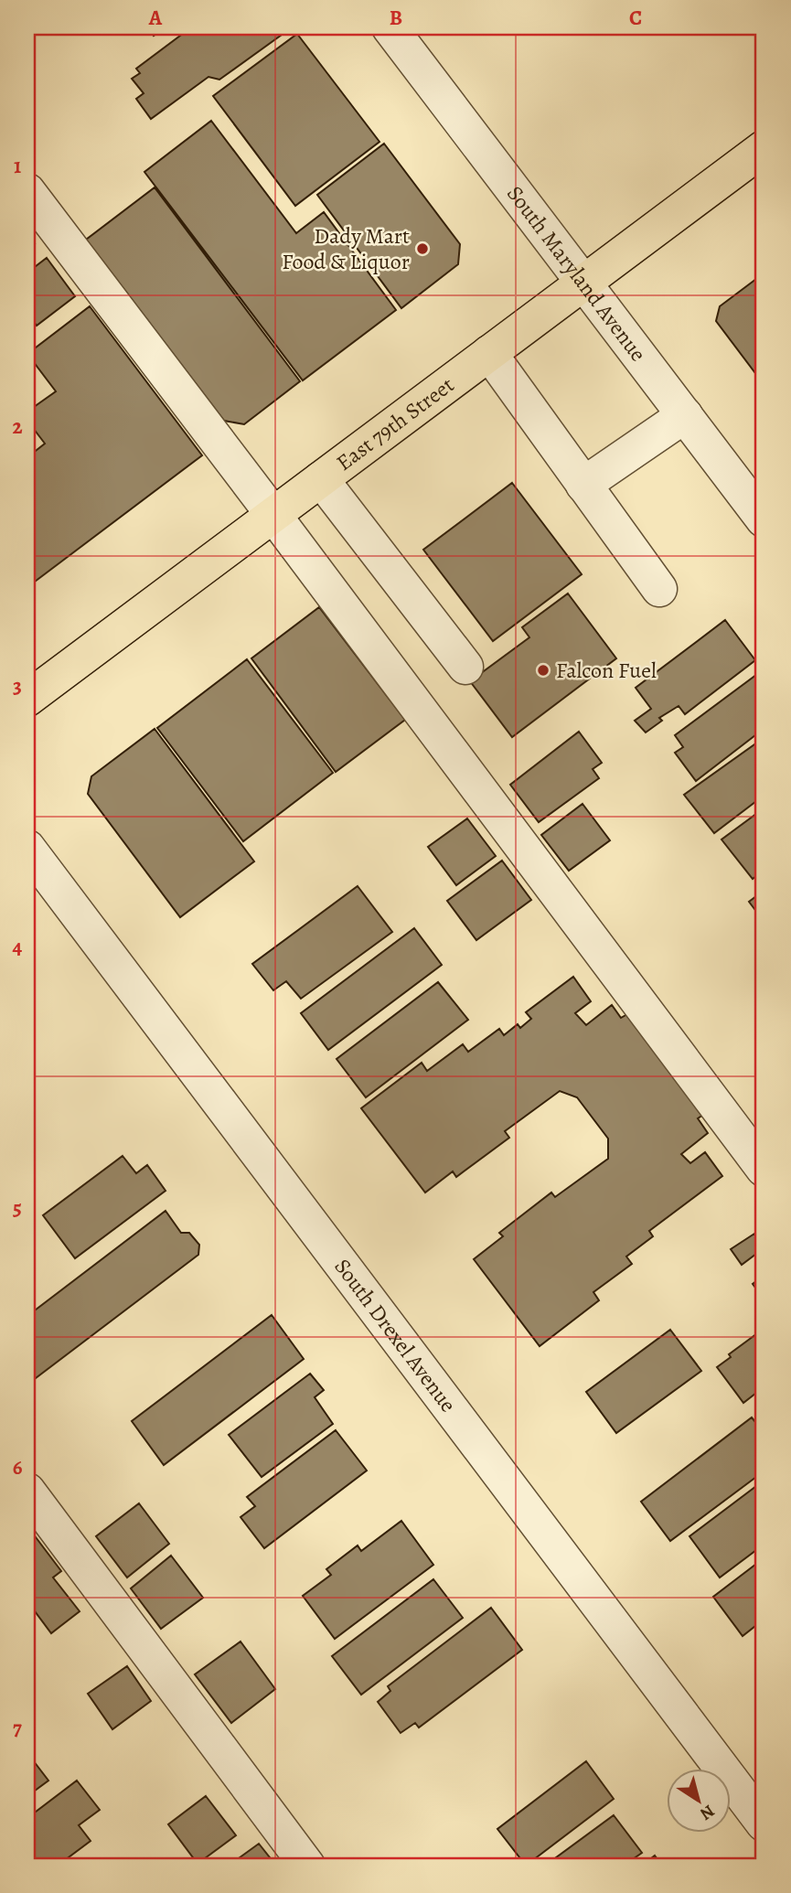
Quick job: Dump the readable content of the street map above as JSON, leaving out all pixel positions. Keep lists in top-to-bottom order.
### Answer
{
  "streets": {
    "main road": ["East 79th Street"],
    "street": ["South Maryland Avenue", "South Drexel Avenue"]
  },
  "crossings": [
    ["South Maryland Avenue", "East 79th Street"]
  ],
  "places": ["Dady Mart Food & Liquor", "Falcon Fuel"],
  "north": "bottom right",
  "grid": {
    "columns": ["A", "B", "C"],
    "rows": [
      "1",
      "2",
      "3",
      "4",
      "5",
      "6",
      "7"
    ]
  }
}
